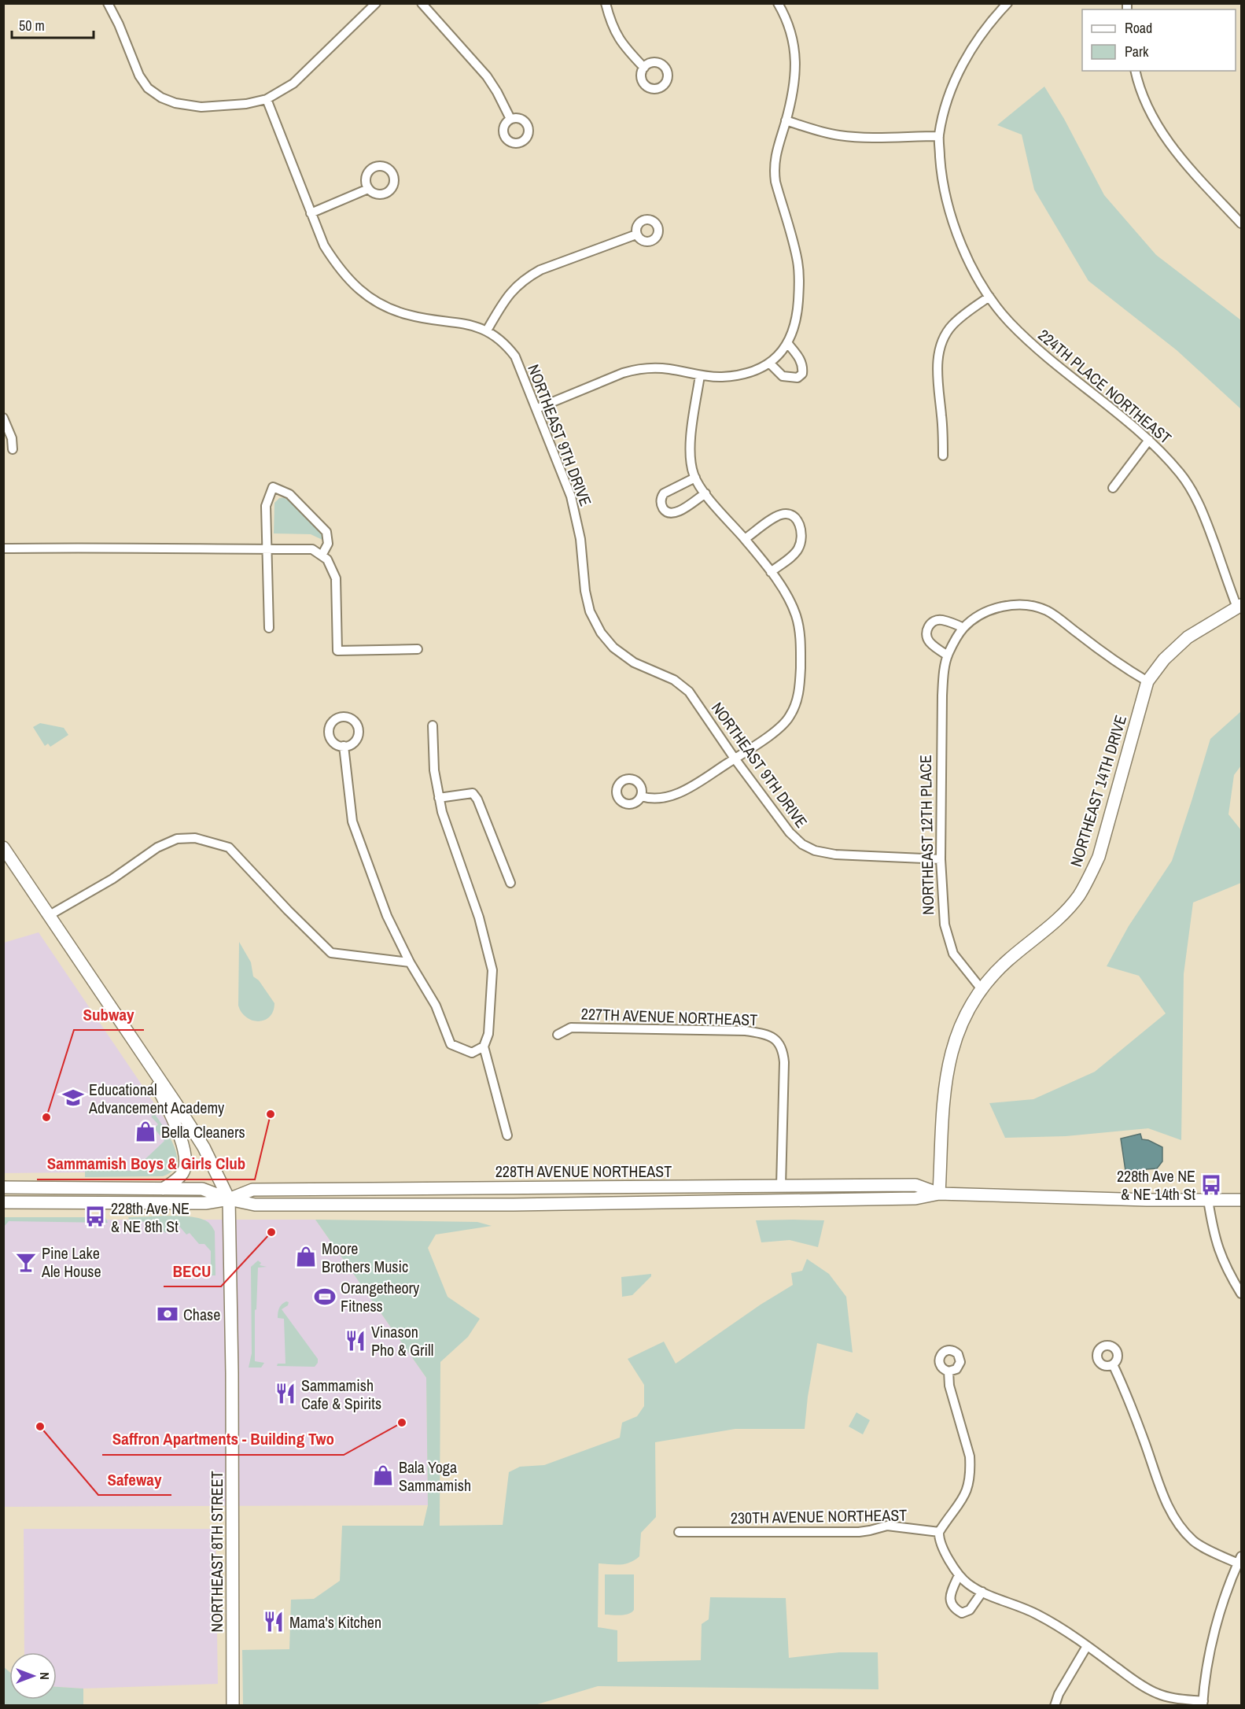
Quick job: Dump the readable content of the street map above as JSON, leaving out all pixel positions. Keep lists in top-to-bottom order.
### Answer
{
  "streets": {
    "main road": ["NORTHEAST 14TH DRIVE", "228TH AVENUE NORTHEAST", "NORTHEAST 8TH STREET"],
    "street": [
      "224TH PLACE NORTHEAST",
      "NORTHEAST 9TH DRIVE",
      "NORTHEAST 12TH PLACE",
      "227TH AVENUE NORTHEAST",
      "230TH AVENUE NORTHEAST"
    ]
  },
  "crossings": [
    ["224TH PLACE NORTHEAST", "NORTHEAST 14TH DRIVE"],
    ["NORTHEAST 9TH DRIVE", "NORTHEAST 12TH PLACE"],
    ["NORTHEAST 14TH DRIVE", "NORTHEAST 12TH PLACE"],
    ["227TH AVENUE NORTHEAST", "228TH AVENUE NORTHEAST"],
    ["228TH AVENUE NORTHEAST", "NORTHEAST 8TH STREET"]
  ],
  "places": {
    "school or university": ["Educational Advancement Academy"],
    "other": [
      "Sammamish Boys & Girls Club",
      "Subway",
      "BECU",
      "Saffron Apartments - Building Two",
      "Safeway"
    ],
    "shop": ["Bella Cleaners", "Moore Brothers Music", "Bala Yoga Sammamish"],
    "bus stop": ["228th Ave NE & NE 14th St", "228th Ave NE & NE 8th St"],
    "bar": ["Pine Lake Ale House"],
    "sports": ["Orangetheory Fitness"],
    "bank": ["Chase"],
    "restaurant": ["Vinason Pho & Grill", "Sammamish Cafe & Spirits", "Mama's Kitchen"]
  },
  "legend": ["Road", "Park"],
  "scale_bar": "50 m",
  "north": "right"
}
